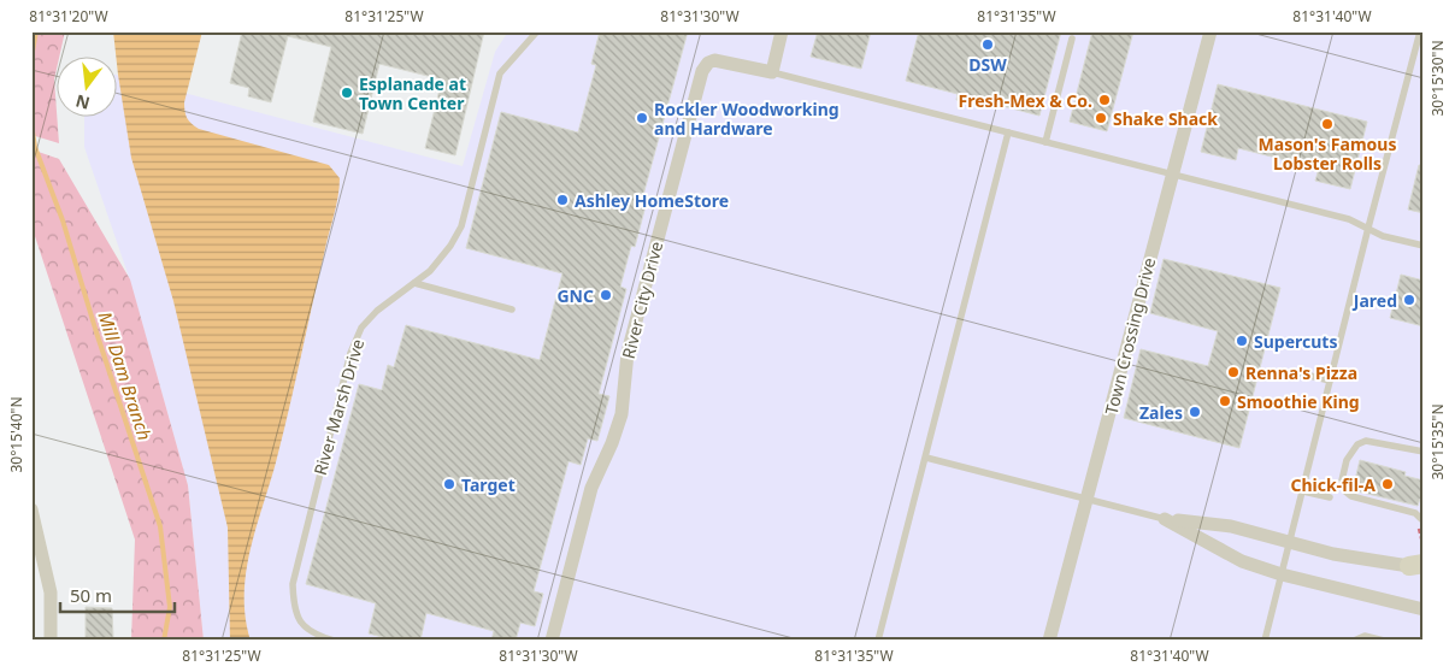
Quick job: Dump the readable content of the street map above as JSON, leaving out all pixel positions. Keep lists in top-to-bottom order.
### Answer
{
  "streets": {
    "street": ["River City Drive", "Town Crossing Drive"],
    "lane": ["River Marsh Drive"]
  },
  "water": ["Mill Dam Branch"],
  "places": [
    "DSW",
    "Esplanade at Town Center",
    "Fresh-Mex & Co.",
    "Rockler Woodworking and Hardware",
    "Shake Shack",
    "Mason's Famous Lobster Rolls",
    "Ashley HomeStore",
    "GNC",
    "Jared",
    "Supercuts",
    "Renna's Pizza",
    "Smoothie King",
    "Zales",
    "Target",
    "Chick-fil-A"
  ],
  "scale_bar": "50 m",
  "north": "bottom",
  "coordinates": [
    "81°31'20\"W",
    "81°31'25\"W",
    "81°31'30\"W",
    "81°31'35\"W",
    "81°31'40\"W",
    "30°15'30\"N",
    "30°15'40\"N",
    "30°15'35\"N"
  ]
}
